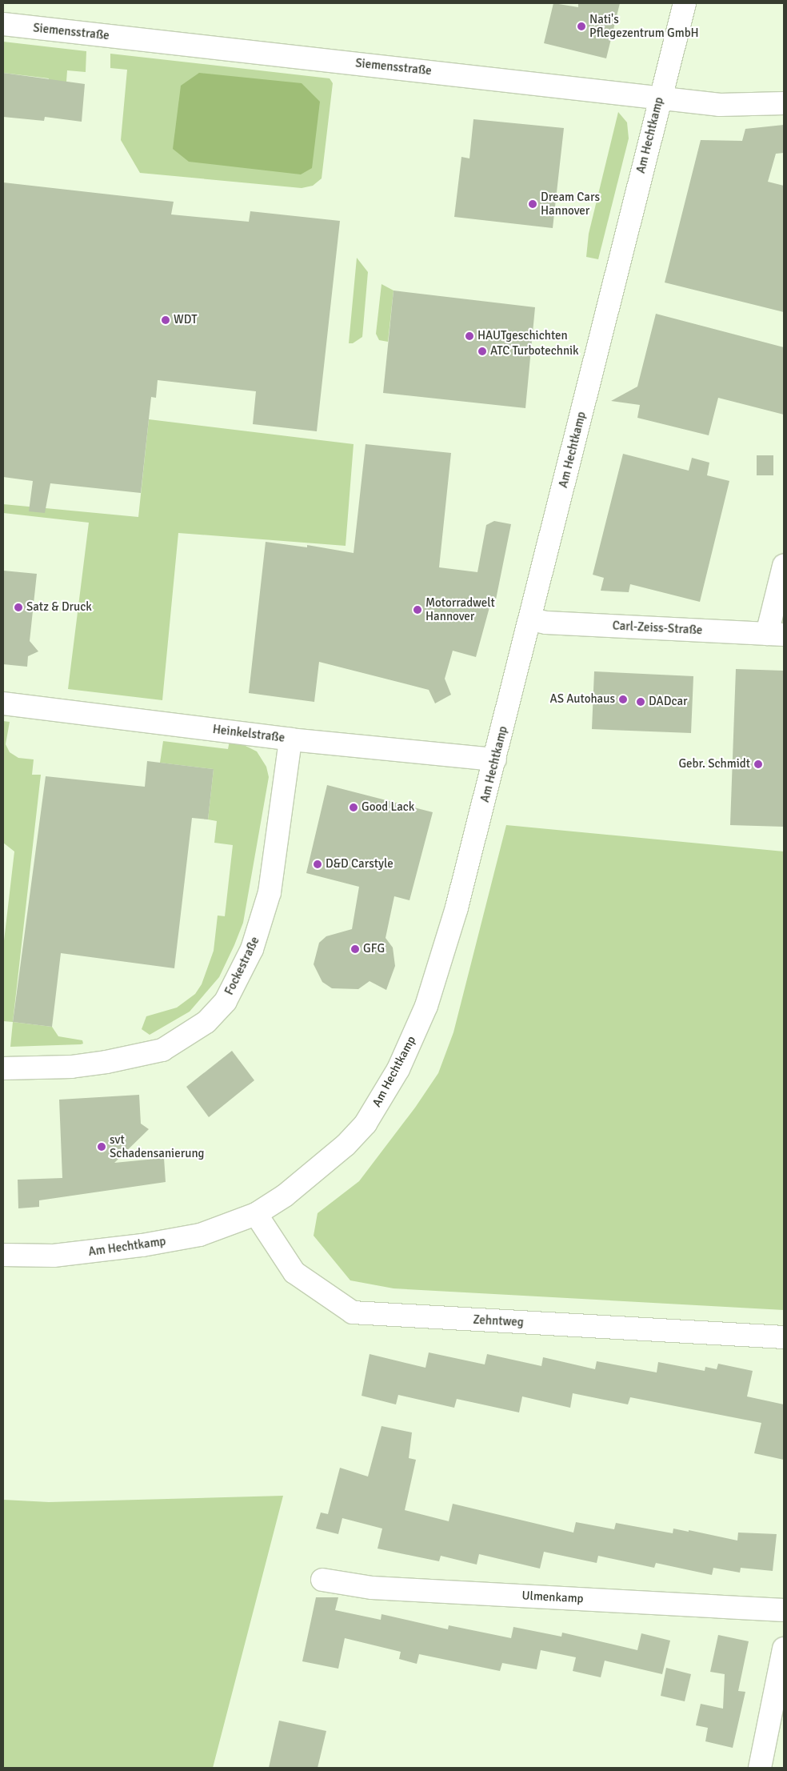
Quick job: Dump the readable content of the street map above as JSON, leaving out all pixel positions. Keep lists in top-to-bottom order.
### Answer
{
  "streets": {
    "street": [
      "Siemensstraße",
      "Am Hechtkamp",
      "Carl-Zeiss-Straße",
      "Heinkelstraße",
      "Fockestraße",
      "Zehntweg",
      "Ulmenkamp"
    ]
  },
  "crossings": [
    ["Siemensstraße", "Am Hechtkamp"],
    ["Am Hechtkamp", "Carl-Zeiss-Straße"],
    ["Am Hechtkamp", "Heinkelstraße"],
    ["Am Hechtkamp", "Zehntweg"],
    ["Heinkelstraße", "Fockestraße"]
  ],
  "places": [
    "Nati's Pflegezentrum GmbH",
    "Dream Cars Hannover",
    "WDT",
    "HAUTgeschichten",
    "ATC Turbotechnik",
    "Satz & Druck",
    "Motorradwelt Hannover",
    "AS Autohaus",
    "DADcar",
    "Gebr. Schmidt",
    "Good Lack",
    "D&D Carstyle",
    "GFG",
    "svt Schadensanierung"
  ]
}
